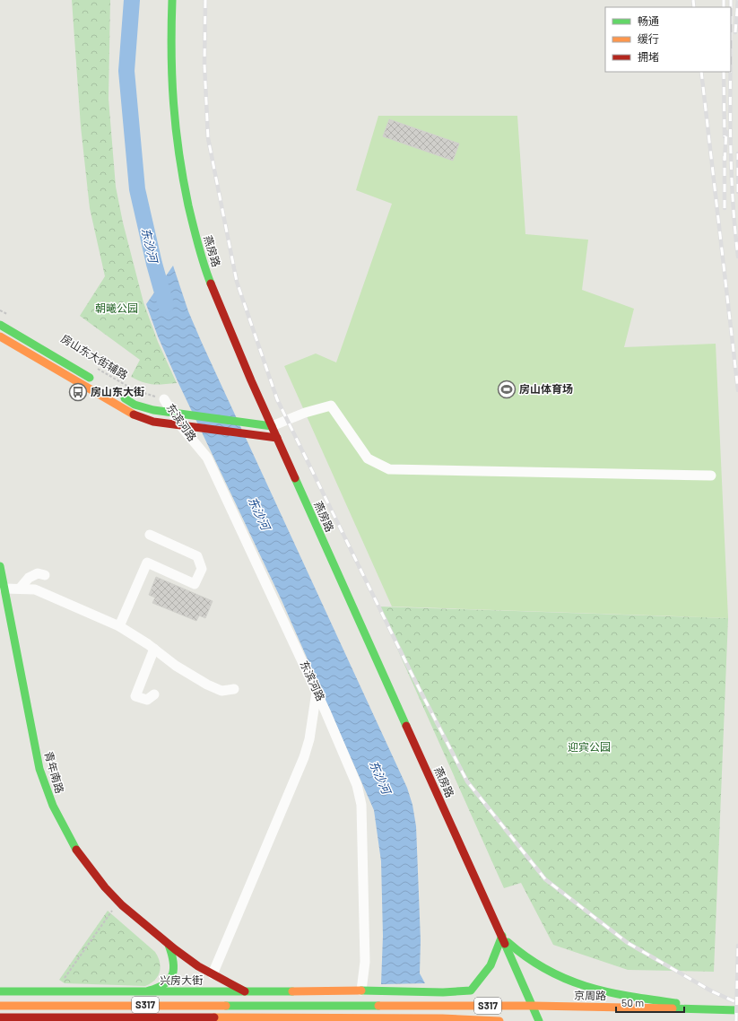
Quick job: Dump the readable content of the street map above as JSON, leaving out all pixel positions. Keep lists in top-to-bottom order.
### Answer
{
  "streets": {
    "main road": [
      "燕房路",
      "青年南路",
      "兴房大街",
      "京周路",
      "S317"
    ],
    "street": ["东滨河路"],
    "path": ["房山东大街辅路"]
  },
  "crossings": [
    ["燕房路", "京周路"],
    ["房山东大街辅路", "东滨河路"],
    ["东滨河路", "兴房大街"],
    ["青年南路", "兴房大街"],
    ["京周路", "S317"]
  ],
  "water": ["东沙河"],
  "parks": ["朝曦公园", "迎宾公园"],
  "places": {
    "sports": ["房山体育场"],
    "bus stop": ["房山东大街"]
  },
  "legend": ["畅通", "缓行", "拥堵"],
  "scale_bar": "50 m"
}
